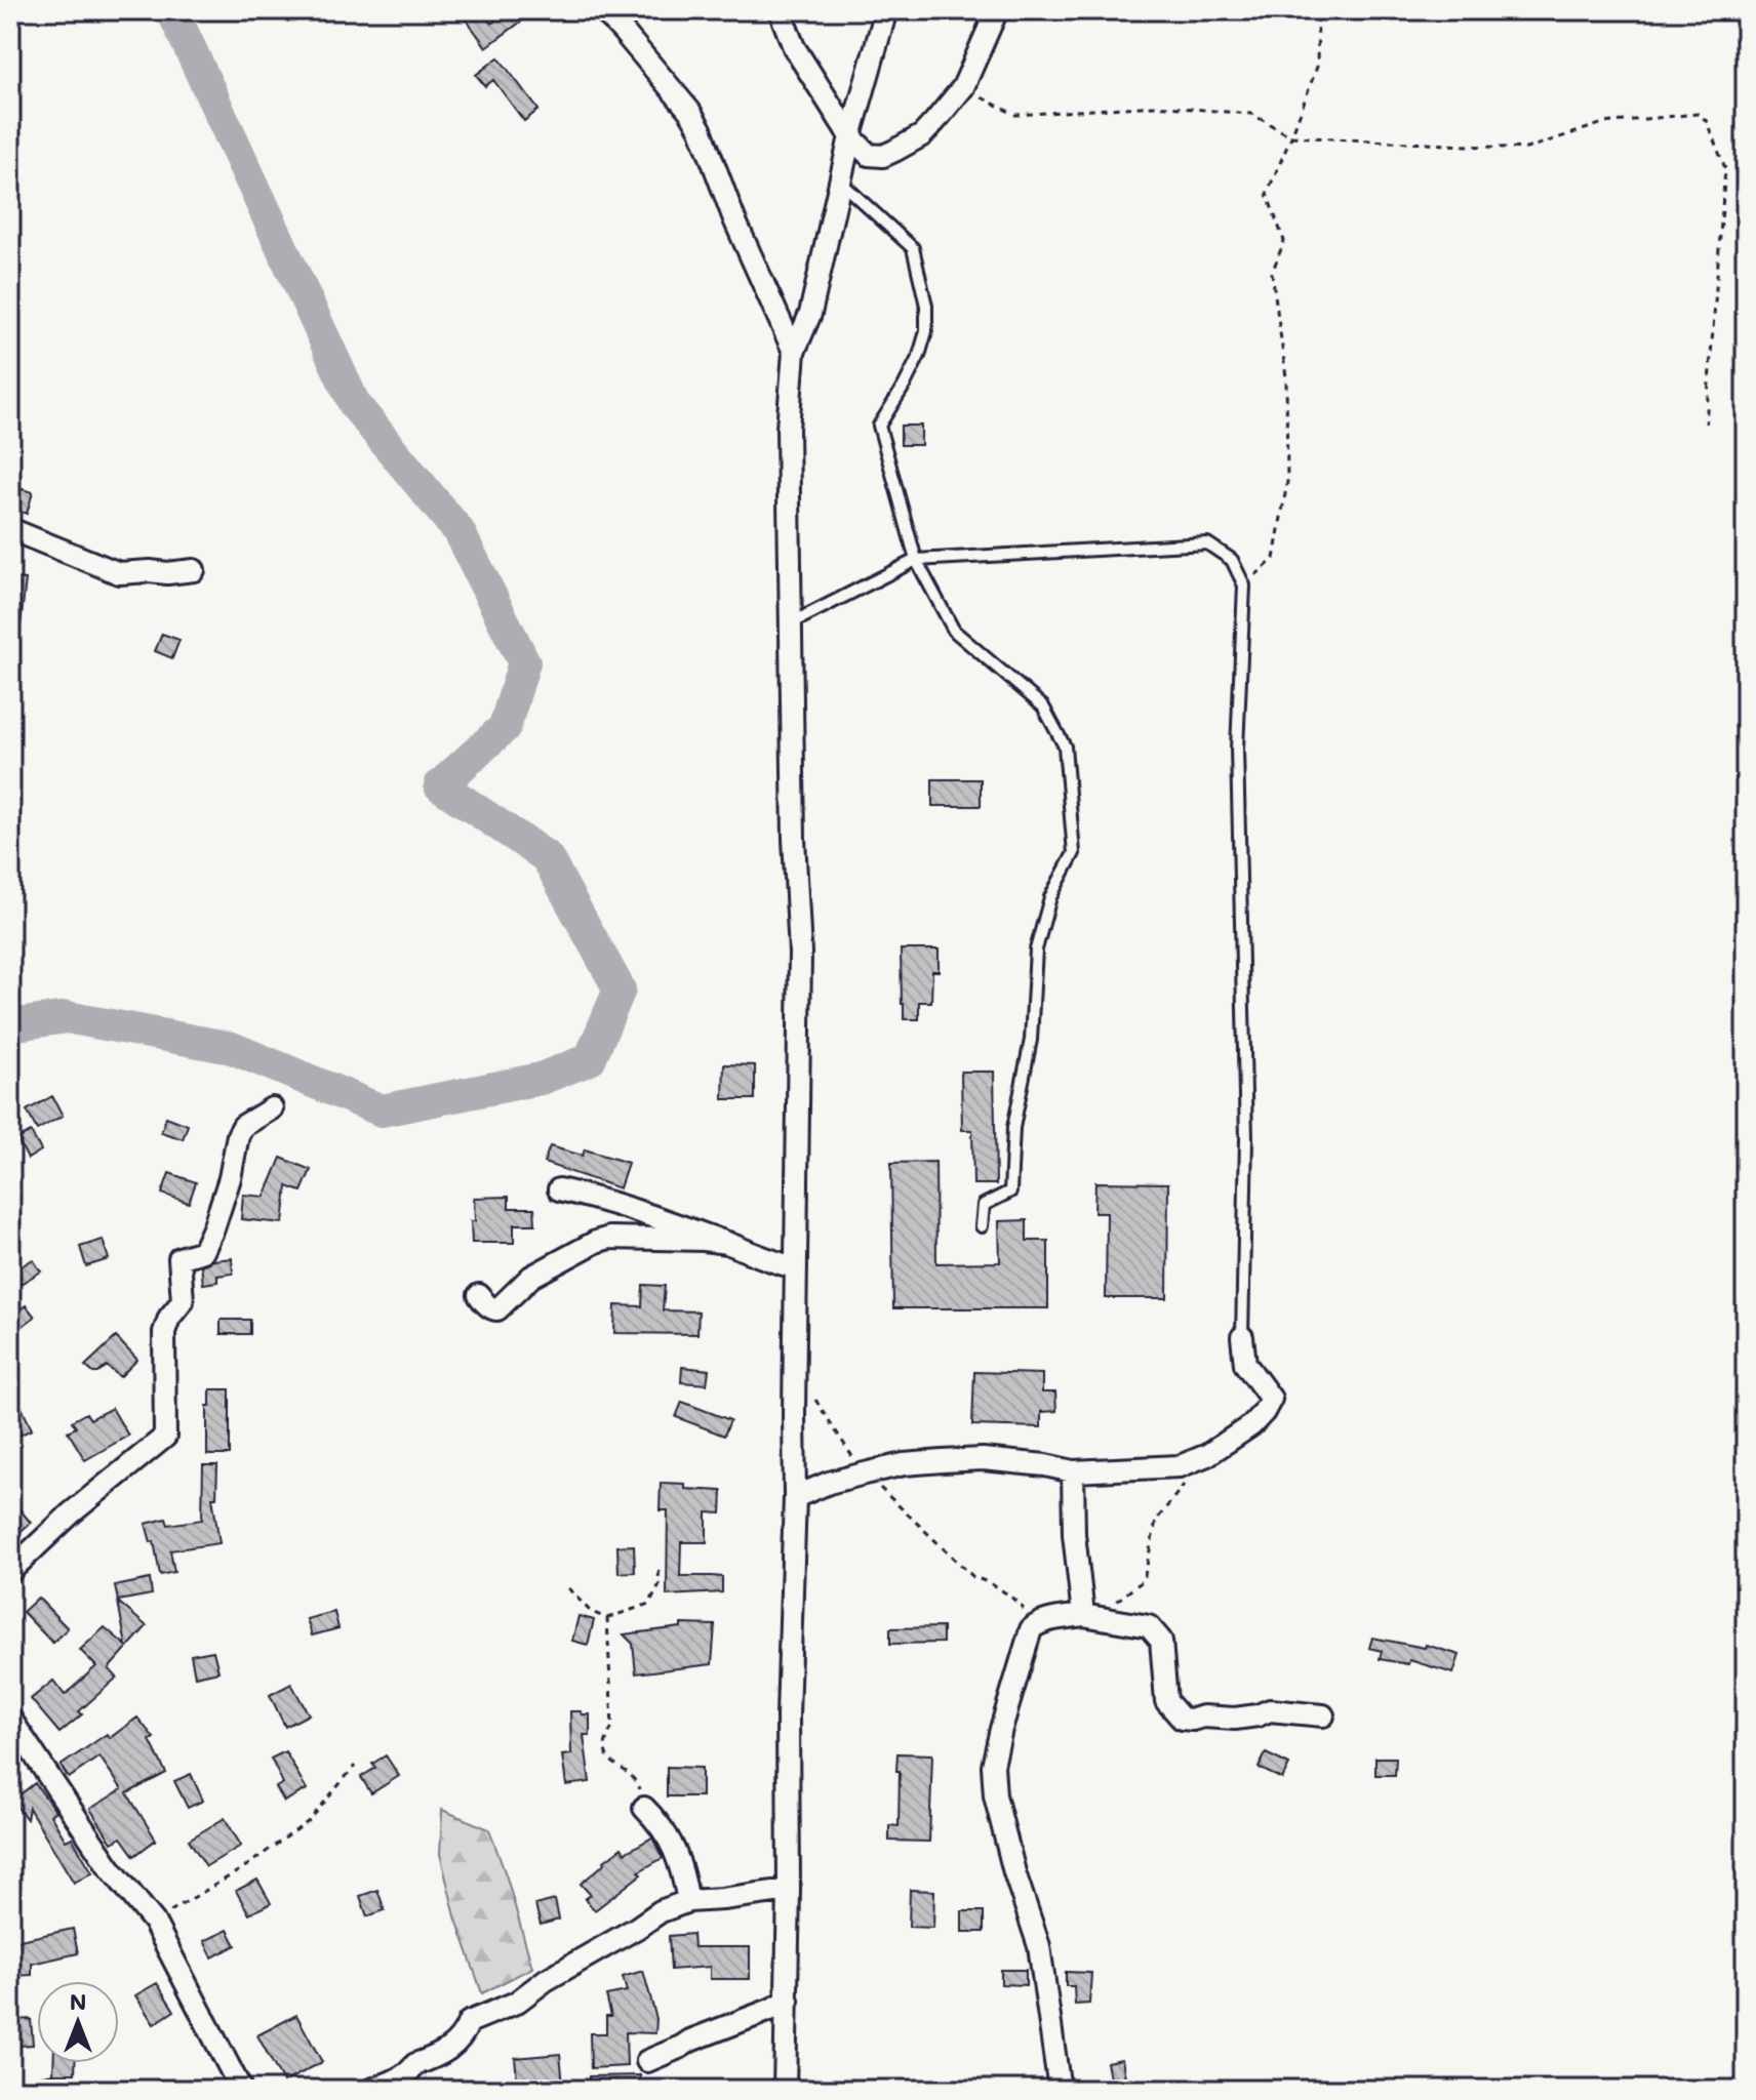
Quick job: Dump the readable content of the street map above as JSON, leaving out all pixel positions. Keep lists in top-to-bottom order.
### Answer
{
  "north": "top"
}
